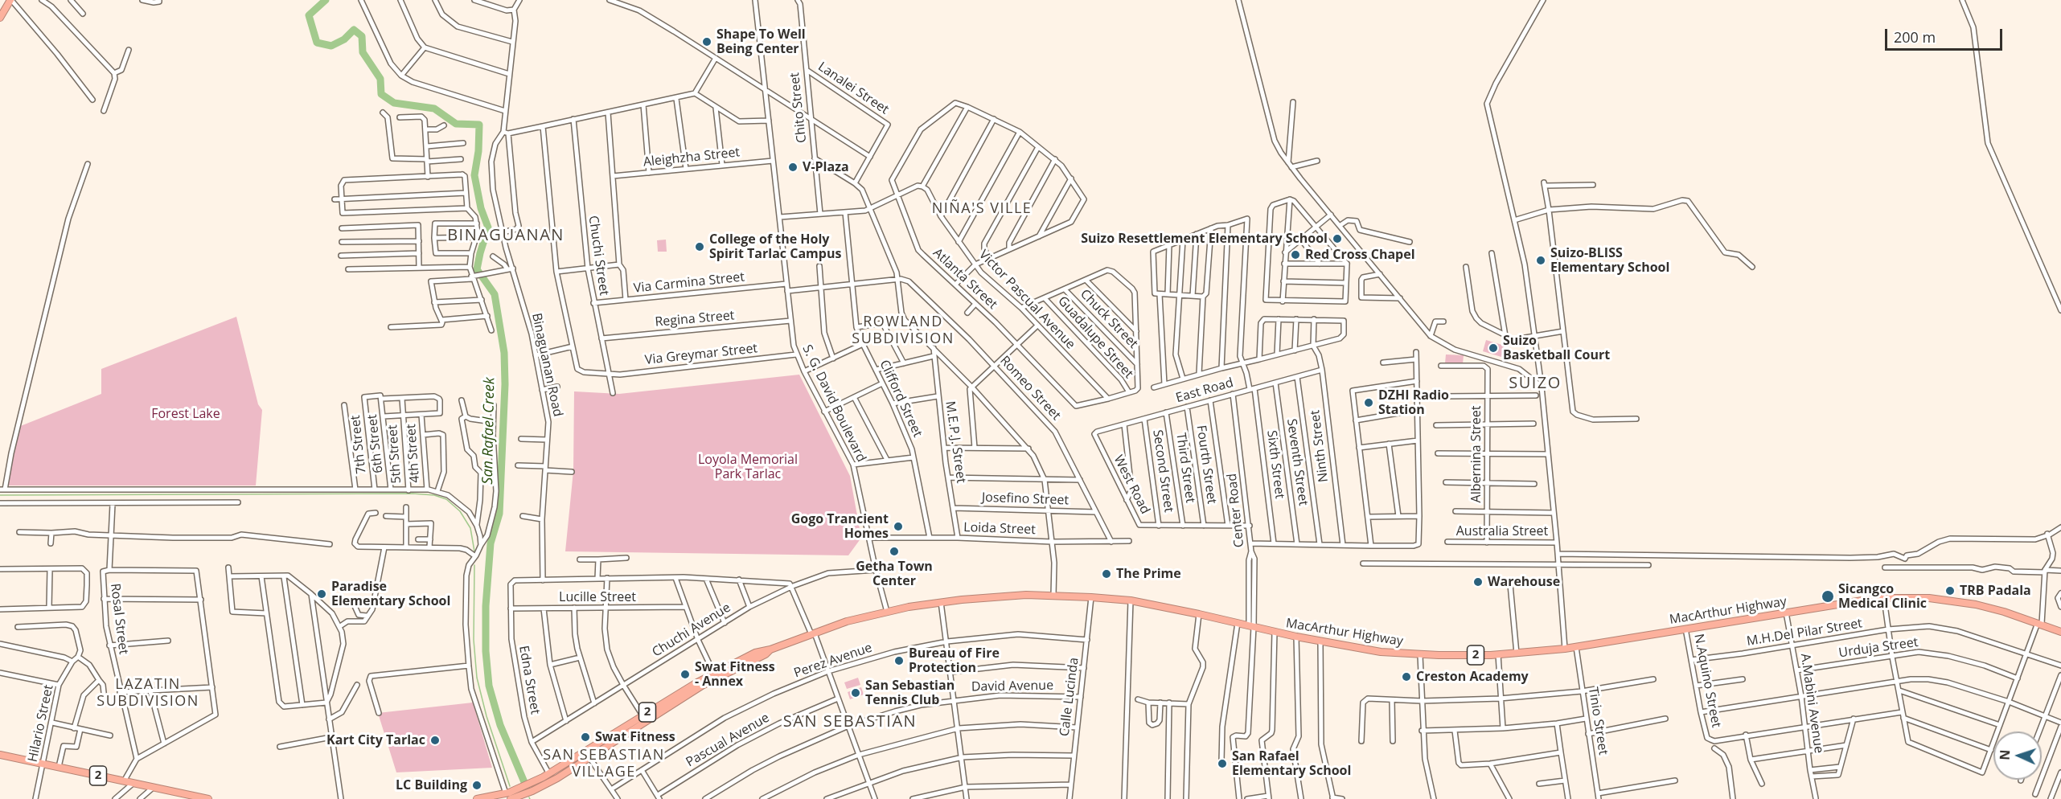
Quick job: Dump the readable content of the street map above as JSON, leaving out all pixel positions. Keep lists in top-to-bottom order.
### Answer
{
  "streets": {
    "highway": ["MacArthur Highway", "2"],
    "street": [
      "Lanalei Street",
      "Chito Street",
      "Aleighzha Street",
      "Chuchi Street",
      "Atlanta Street",
      "Via Carmina Street",
      "Victor Pascual Avenue",
      "Regina Street",
      "Chuck Street",
      "Guadalupe Street",
      "Via Greymar Street",
      "Binaguanan Road",
      "Romeo Street",
      "East Road",
      "Clifford Street",
      "S. G. David Boulevard",
      "M.E.P.J. Street",
      "6th Street",
      "7th Street",
      "Ninth Street",
      "4th Street",
      "5th Street",
      "Albernina Street",
      "Seventh Street",
      "Fourth Street",
      "Sixth Street",
      "Third Street",
      "Second Street",
      "West Road",
      "Josefino Street",
      "Center Road",
      "Loida Street",
      "Australia Street",
      "Lucille Street",
      "Rosal Street",
      "Chuchi Avenue",
      "M.H.Del Pilar Street",
      "Urduja Street",
      "Perez Avenue",
      "Edna Street",
      "N.Aquino Street",
      "David Avenue",
      "Calle Lucinda",
      "A.Mabini Avenue",
      "Tinio Street",
      "Hilario Street",
      "Pascual Avenue"
    ]
  },
  "crossings": [
    ["Lanalei Street", "Chito Street"],
    ["Aleighzha Street", "S. G. David Boulevard"],
    ["Chuchi Street", "Via Carmina Street"],
    ["Chuchi Street", "Regina Street"],
    ["Chuchi Street", "Via Greymar Street"],
    ["Atlanta Street", "Victor Pascual Avenue"],
    ["Via Carmina Street", "S. G. David Boulevard"],
    ["Regina Street", "S. G. David Boulevard"],
    ["Via Greymar Street", "S. G. David Boulevard"],
    ["Binaguanan Road", "Edna Street"],
    ["Romeo Street", "Josefino Street"],
    ["Romeo Street", "Loida Street"],
    ["East Road", "Ninth Street"],
    ["East Road", "Seventh Street"],
    ["East Road", "Fourth Street"],
    ["East Road", "Sixth Street"],
    ["East Road", "Third Street"],
    ["East Road", "Second Street"],
    ["East Road", "West Road"],
    ["East Road", "Center Road"],
    ["Clifford Street", "Loida Street"],
    ["S. G. David Boulevard", "Loida Street"],
    ["S. G. David Boulevard", "MacArthur Highway"],
    ["S. G. David Boulevard", "Chuchi Avenue"],
    ["M.E.P.J. Street", "Josefino Street"],
    ["M.E.P.J. Street", "Loida Street"],
    ["6th Street", "7th Street"],
    ["Albernina Street", "Australia Street"],
    ["Fourth Street", "West Road"],
    ["Third Street", "West Road"],
    ["Second Street", "West Road"],
    ["West Road", "Center Road"],
    ["Center Road", "MacArthur Highway"],
    ["Lucille Street", "Edna Street"],
    ["MacArthur Highway", "Edna Street"],
    ["MacArthur Highway", "N.Aquino Street"],
    ["MacArthur Highway", "Calle Lucinda"],
    ["MacArthur Highway", "A.Mabini Avenue"],
    ["MacArthur Highway", "Tinio Street"],
    ["Chuchi Avenue", "Edna Street"],
    ["M.H.Del Pilar Street", "N.Aquino Street"],
    ["M.H.Del Pilar Street", "A.Mabini Avenue"],
    ["Urduja Street", "A.Mabini Avenue"],
    ["2", "Hilario Street"],
    ["Perez Avenue", "Calle Lucinda"],
    ["David Avenue", "Calle Lucinda"]
  ],
  "districts": [
    "NIÑA'S VILLE",
    "BINAGUANAN",
    "ROWLAND SUBDIVISION",
    "SUIZO",
    "LAZATIN SUBDIVISION",
    "SAN SEBASTIAN",
    "SAN SEBASTIAN VILLAGE"
  ],
  "water": ["San Rafael Creek"],
  "parks": ["Forest Lake", "Loyola Memorial Park Tarlac"],
  "places": [
    "Shape To Well Being Center",
    "V-Plaza",
    "Suizo Resettlement Elementary School",
    "College of the Holy Spirit Tarlac Campus",
    "Red Cross Chapel",
    "Suizo-BLISS Elementary School",
    "Suizo Basketball Court",
    "DZHI Radio Station",
    "Gogo Trancient Homes",
    "Getha Town Center",
    "The Prime",
    "Warehouse",
    "TRB Padala",
    "Paradise Elementary School",
    "Sicangco Medical Clinic",
    "Bureau of Fire Protection",
    "Swat Fitness - Annex",
    "Creston Academy",
    "San Sebastian Tennis Club",
    "Swat Fitness",
    "Kart City Tarlac",
    "San Rafael Elementary School",
    "LC Building"
  ],
  "scale_bar": "200 m",
  "north": "left"
}
